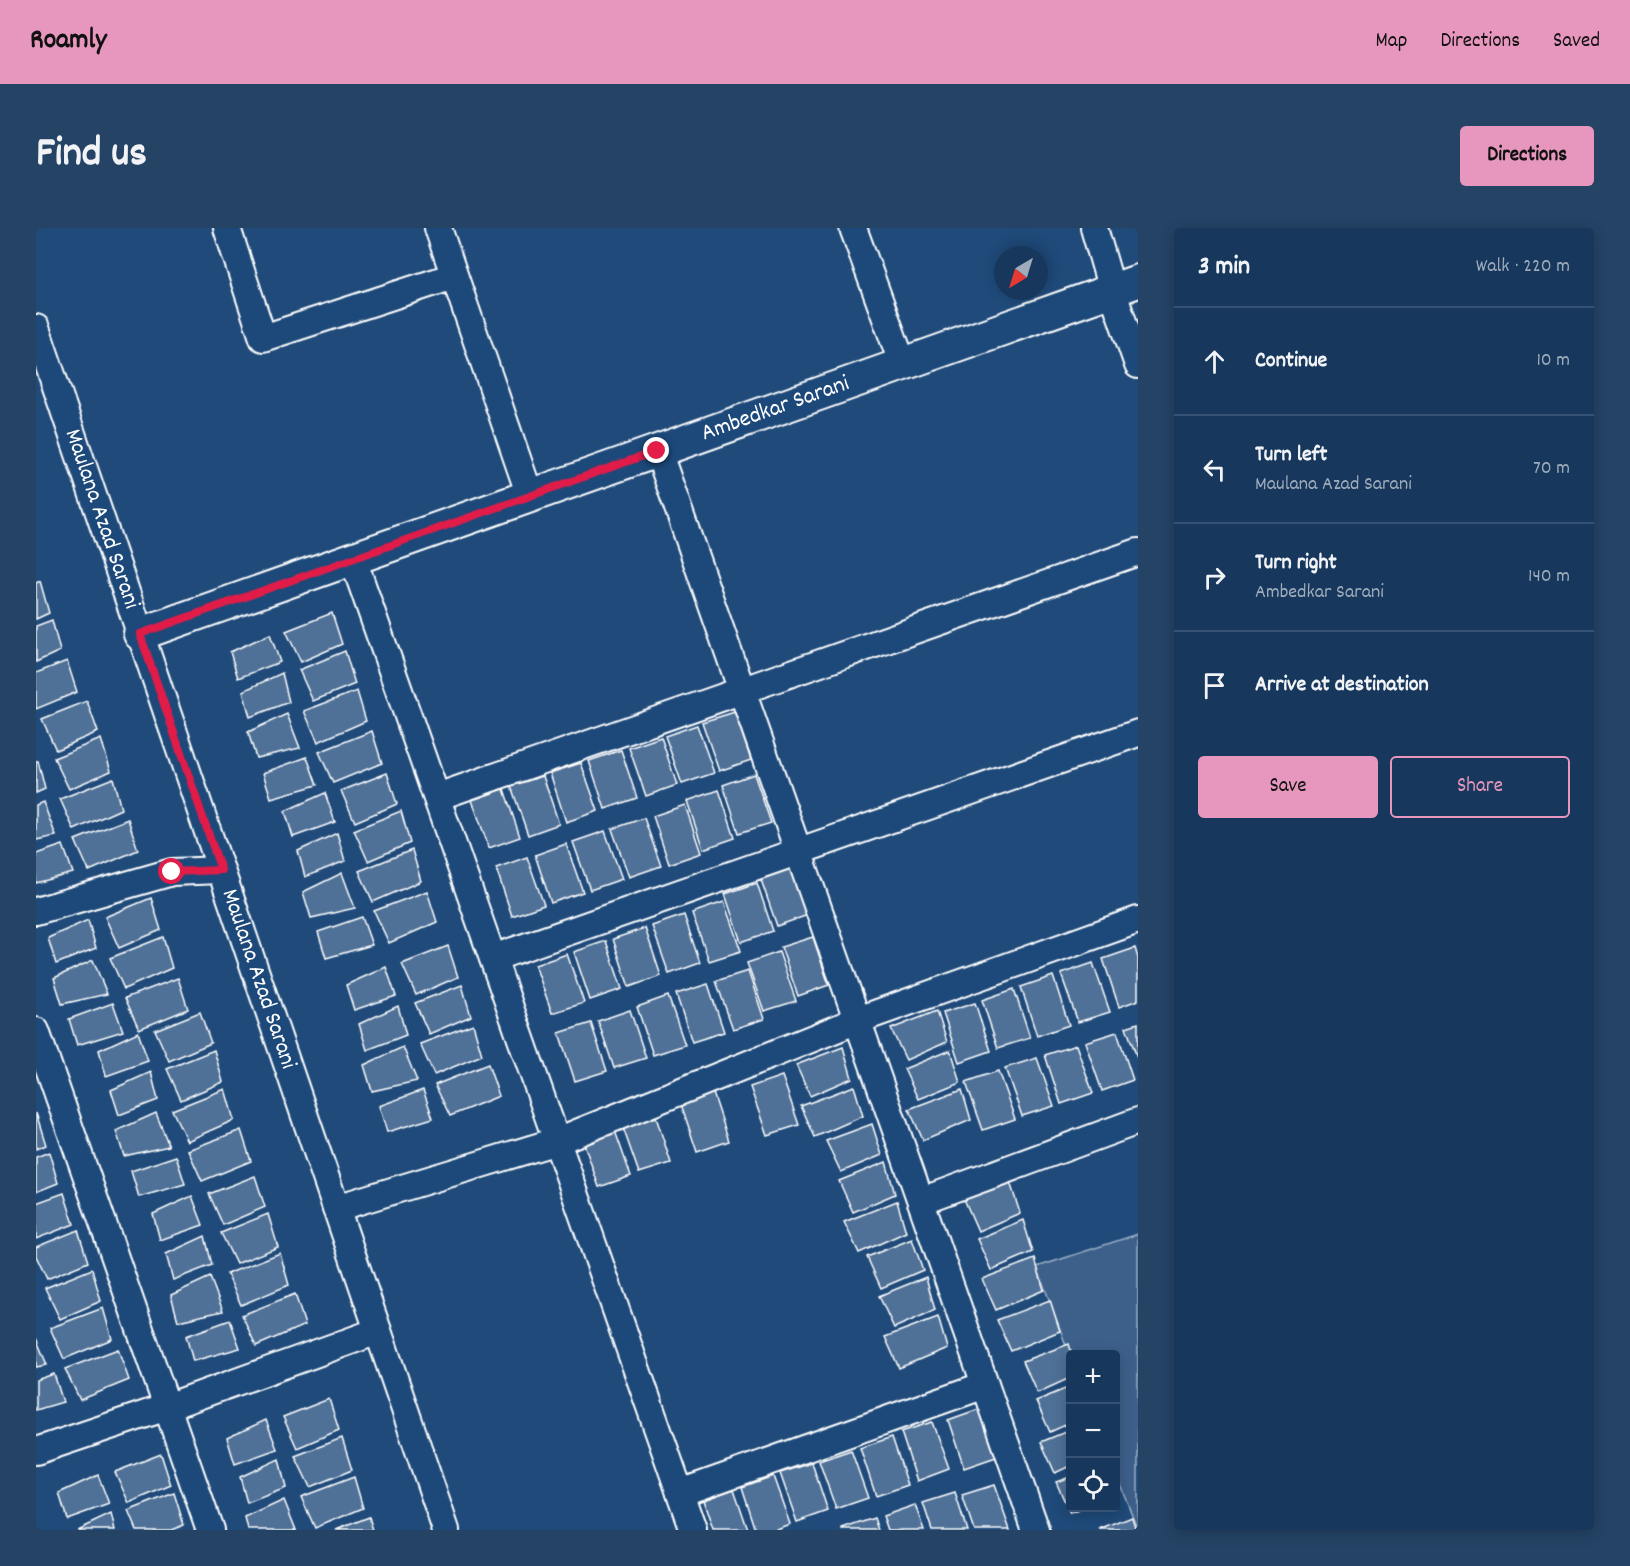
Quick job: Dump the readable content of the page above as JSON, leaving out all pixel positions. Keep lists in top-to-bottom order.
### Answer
{
  "streets": {
    "street": ["Ambedkar Sarani", "Maulana Azad Sarani"]
  },
  "crossings": [
    ["Ambedkar Sarani", "Maulana Azad Sarani"]
  ],
  "north": "bottom left",
  "page": {
    "header": "Roamly",
    "nav": ["Map", "Directions", "Saved"],
    "title": "Find us",
    "buttons": [
      "Directions",
      ["Save", "Share"]
    ],
    "heading": ["3 min", "Walk · 220 m"],
    "list": [
      ["Continue", "10 m"],
      ["Turn left", "Maulana Azad Sarani", "70 m"],
      ["Turn right", "Ambedkar Sarani", "140 m"],
      "Arrive at destination"
    ],
    "map_buttons": ["+", "−"]
  }
}
